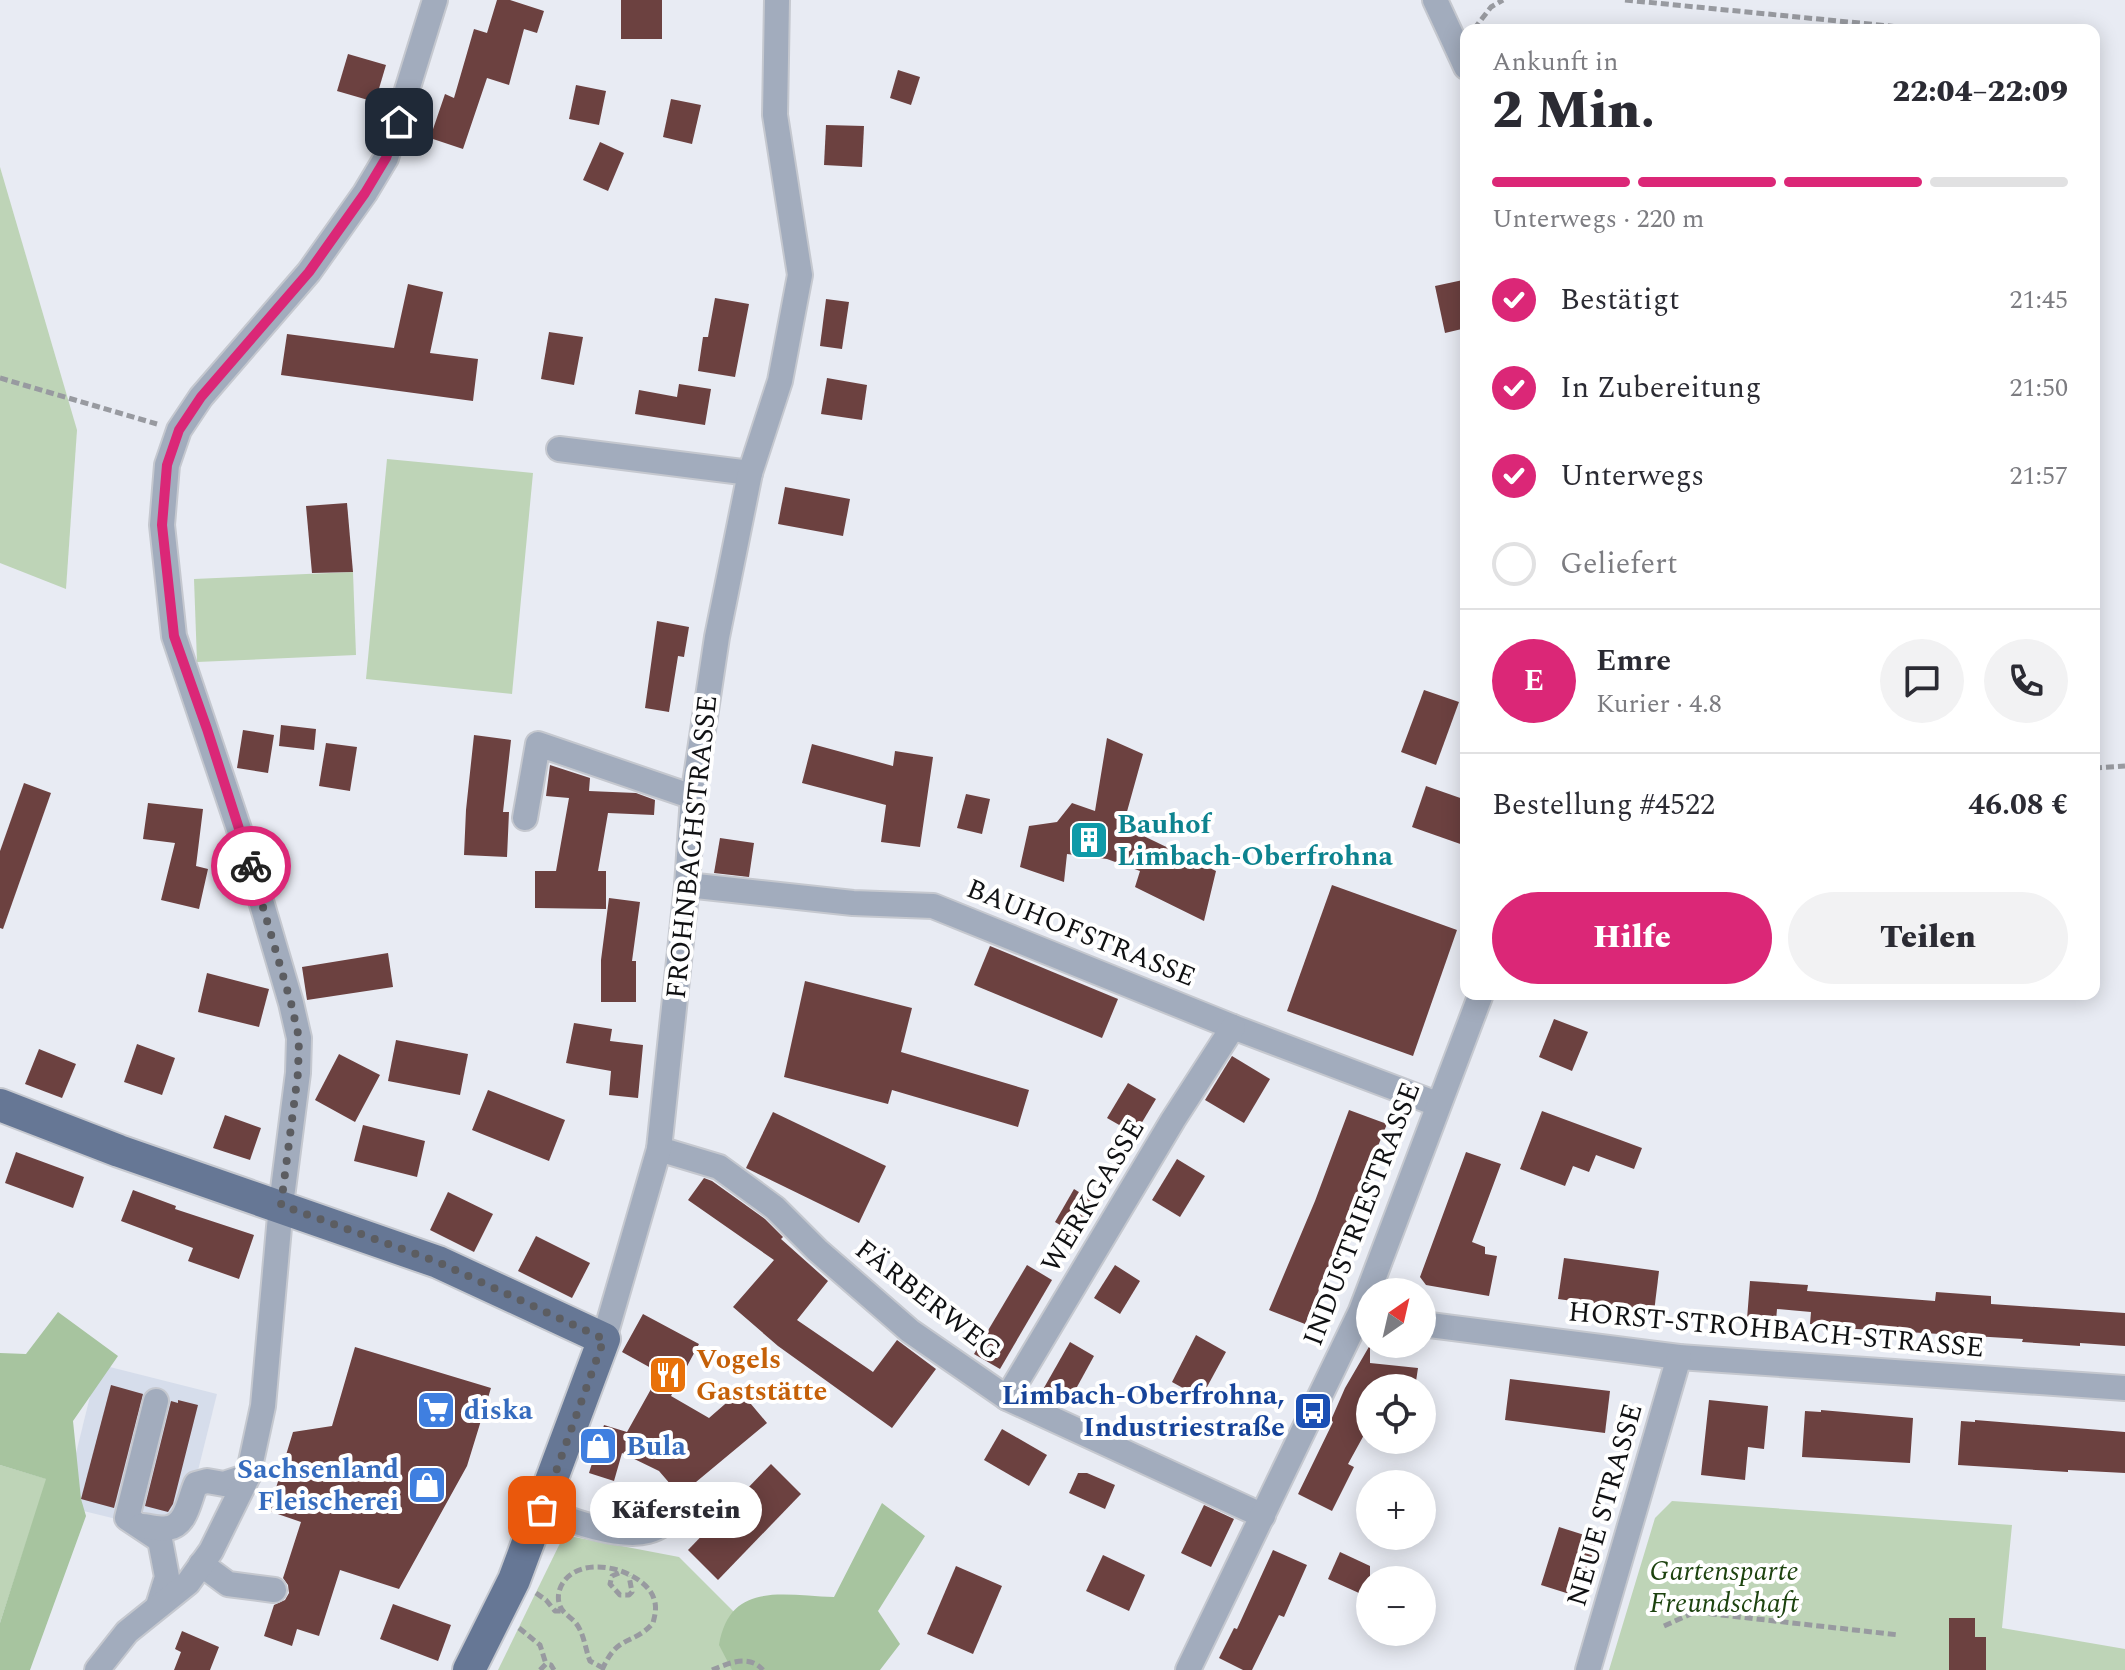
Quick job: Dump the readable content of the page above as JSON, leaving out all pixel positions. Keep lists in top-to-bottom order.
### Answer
{
  "streets": {
    "main road": ["FROHNBACHSTRASSE"],
    "street": [
      "BAUHOFSTRASSE",
      "WERKGASSE",
      "INDUSTRIESTRASSE",
      "FÄRBERWEG",
      "HORST-STROHBACH-STRASSE",
      "NEUE STRASSE"
    ]
  },
  "crossings": [
    ["FROHNBACHSTRASSE", "BAUHOFSTRASSE"],
    ["FROHNBACHSTRASSE", "FÄRBERWEG"],
    ["BAUHOFSTRASSE", "WERKGASSE"],
    ["BAUHOFSTRASSE", "INDUSTRIESTRASSE"],
    ["WERKGASSE", "FÄRBERWEG"],
    ["INDUSTRIESTRASSE", "FÄRBERWEG"],
    ["HORST-STROHBACH-STRASSE", "NEUE STRASSE"]
  ],
  "parks": ["Gartensparte Freundschaft"],
  "places": {
    "building": ["Bauhof Limbach-Oberfrohna"],
    "restaurant": ["Vogels Gaststätte"],
    "supermarket": ["diska"],
    "bus stop": ["Limbach-Oberfrohna, Industriestraße"],
    "shop": ["Bula", "Sachsenland Fleischerei"],
    "other": ["Käferstein"]
  },
  "north": "top right",
  "page": {
    "heading": ["2 Min.", "Ankunft in", "22:04–22:09"],
    "panel": [
      "Emre",
      "Kurier · 4.8",
      "Bestellung #4522",
      "46.08 €"
    ],
    "bar": "Unterwegs · 220 m",
    "list": [
      ["Bestätigt", "21:45"],
      ["In Zubereitung", "21:50"],
      ["Unterwegs", "21:57"],
      "Geliefert"
    ],
    "round": "E",
    "buttons": ["Hilfe", "Teilen"],
    "map_buttons": ["+", "−"],
    "bubble": "Käferstein"
  }
}
